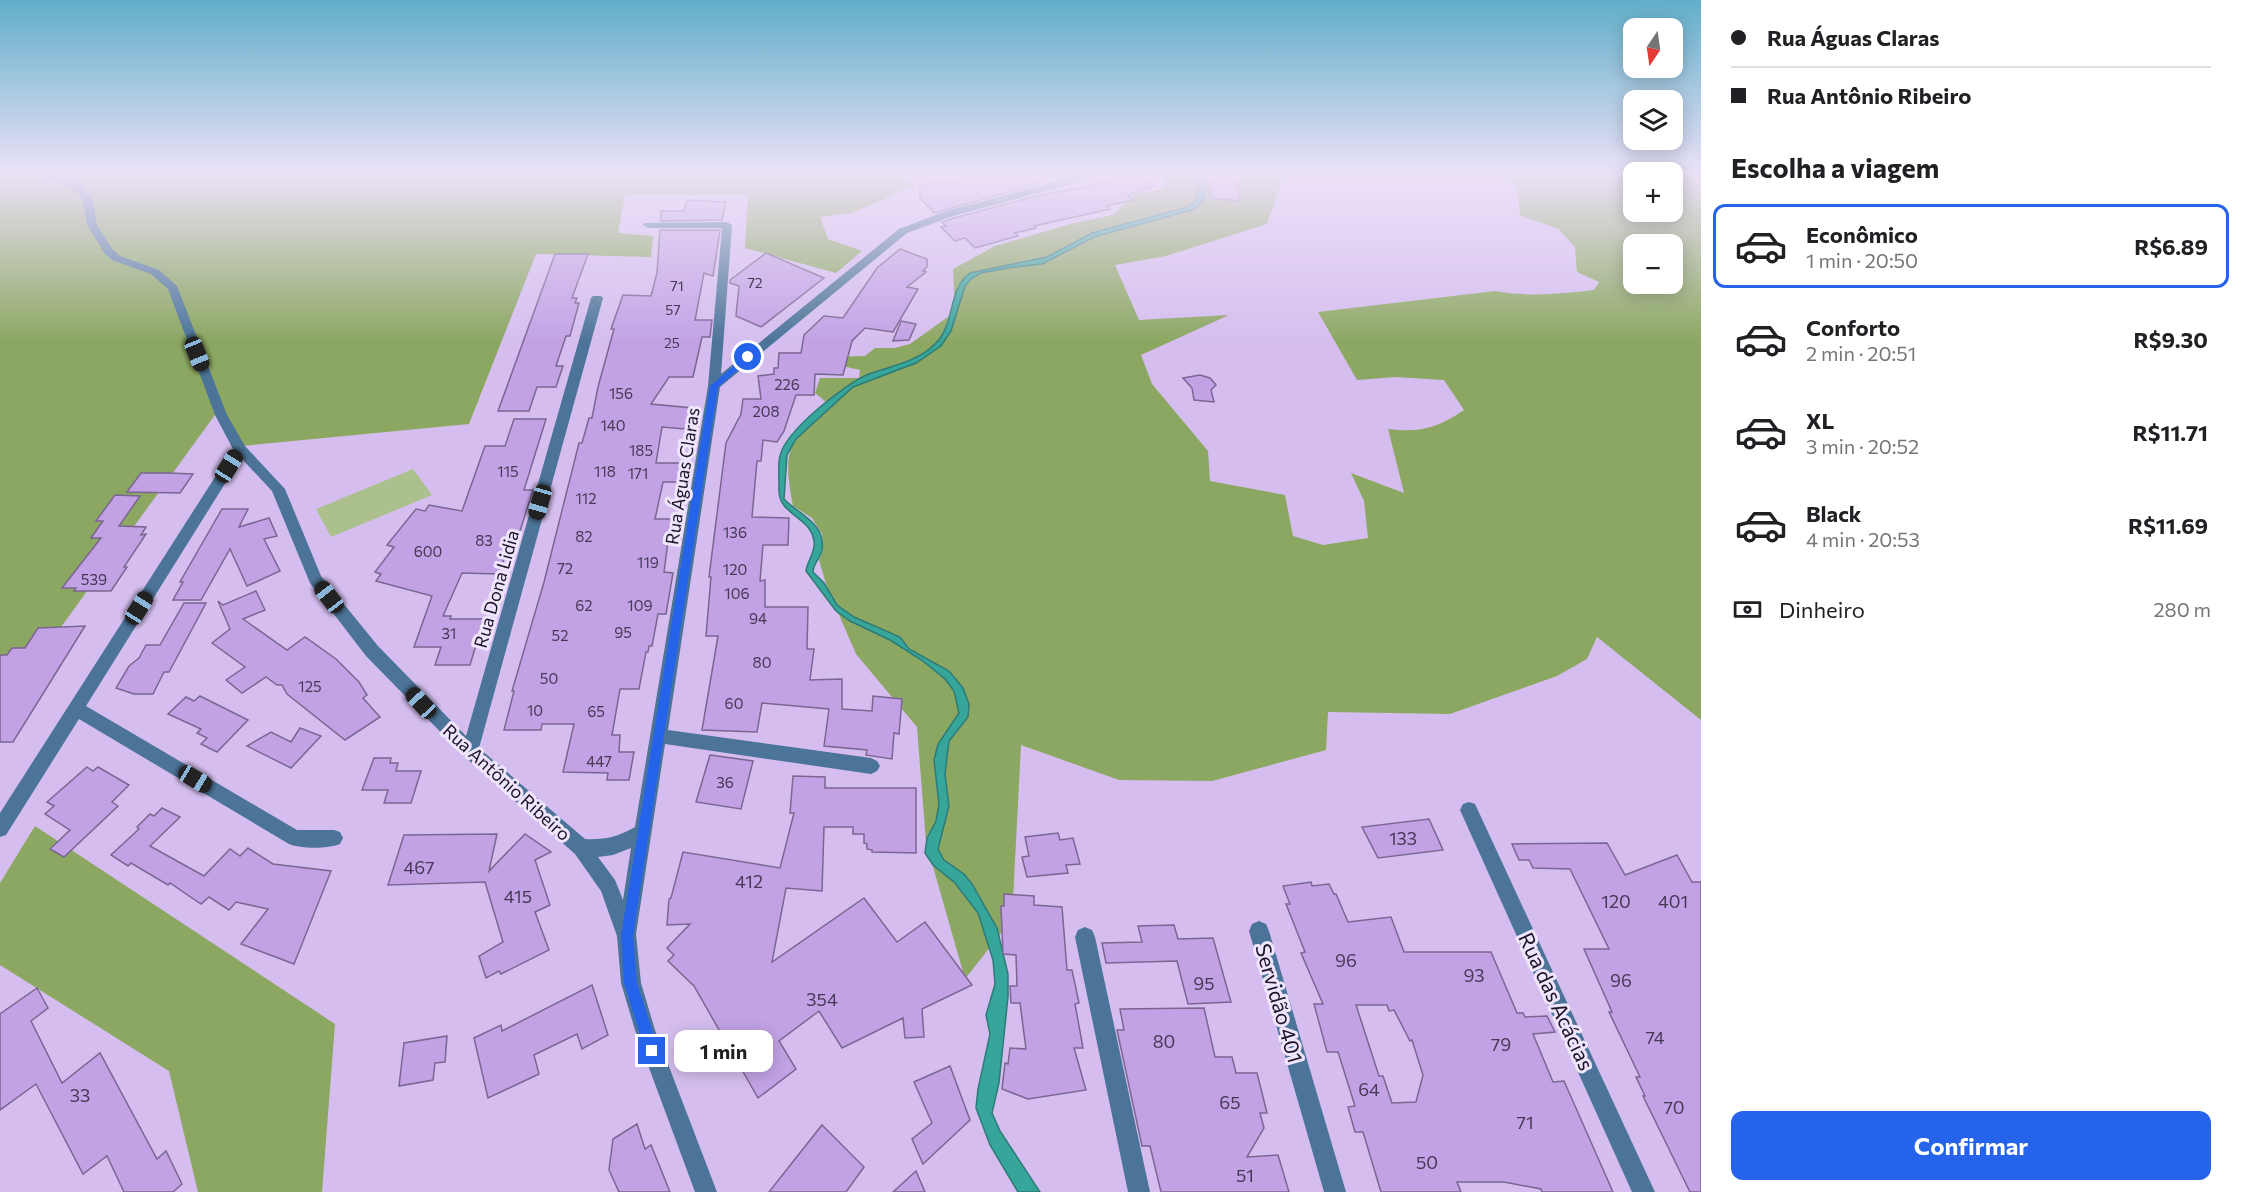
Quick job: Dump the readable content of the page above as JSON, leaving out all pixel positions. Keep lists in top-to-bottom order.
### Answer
{
  "streets": {
    "street": [
      "Rua Águas Claras",
      "Rua Dona Lidia",
      "Rua Antônio Ribeiro",
      "Rua das Acácias",
      "Servidão 401"
    ]
  },
  "crossings": [
    ["Rua Águas Claras", "Rua Antônio Ribeiro"],
    ["Rua Dona Lidia", "Rua Antônio Ribeiro"]
  ],
  "house_numbers": [
    "72",
    "71",
    "57",
    "25",
    "226",
    "156",
    "208",
    "140",
    "185",
    "115",
    "118",
    "171",
    "112",
    "136",
    "82",
    "83",
    "600",
    "119",
    "72",
    "120",
    "539",
    "106",
    "62",
    "109",
    "94",
    "95",
    "31",
    "52",
    "80",
    "50",
    "125",
    "60",
    "10",
    "65",
    "447",
    "36",
    "133",
    "467",
    "412",
    "415",
    "120",
    "401",
    "96",
    "93",
    "96",
    "95",
    "354",
    "74",
    "80",
    "79",
    "64",
    "33",
    "65",
    "70",
    "71",
    "50",
    "51"
  ],
  "north": "bottom",
  "page": {
    "banner": ["Rua Águas Claras", "Rua Antônio Ribeiro"],
    "map_buttons": ["+", "−"],
    "heading": "Escolha a viagem",
    "list": [
      {
        "name": "Econômico",
        "note": "1 min · 20:50",
        "value": "R$6.89"
      },
      {
        "name": "Conforto",
        "note": "2 min · 20:51",
        "value": "R$9.30"
      },
      {
        "name": "XL",
        "note": "3 min · 20:52",
        "value": "R$11.71"
      },
      {
        "name": "Black",
        "note": "4 min · 20:53",
        "value": "R$11.69"
      }
    ],
    "pay": ["Dinheiro", "280 m"],
    "bubble": "1 min",
    "buttons": "Confirmar"
  }
}
